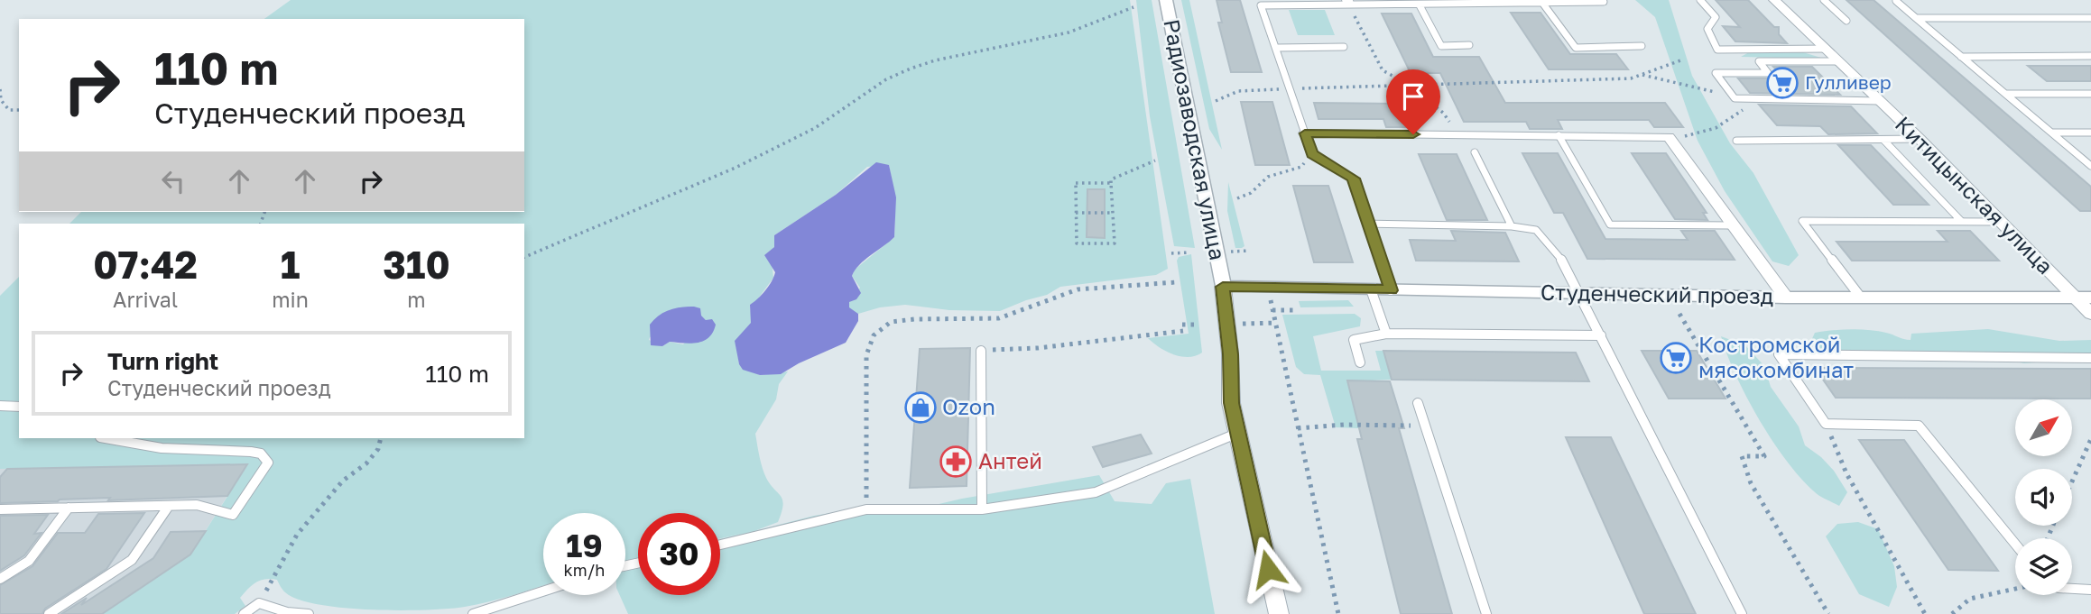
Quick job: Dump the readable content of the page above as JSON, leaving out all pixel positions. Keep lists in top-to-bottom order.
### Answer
{
  "streets": {
    "street": ["Радиозаводская улица", "Китицынская улица", "Студенческий проезд"]
  },
  "crossings": [
    ["Радиозаводская улица", "Студенческий проезд"],
    ["Китицынская улица", "Студенческий проезд"]
  ],
  "places": {
    "supermarket": ["Гулливер", "Костромской мясокомбинат"],
    "shop": ["Ozon"],
    "pharmacy": ["Антей"]
  },
  "north": "top right",
  "page": {
    "turn": ["110 m", "Студенческий проезд"],
    "eta": [
      "07:42",
      "Arrival",
      "1",
      "min",
      "310",
      "m"
    ],
    "list": [
      {
        "name": "Turn right",
        "note": "Студенческий проезд",
        "value": "110 m"
      }
    ],
    "speed": "19 km/h",
    "limit": "30"
  }
}
